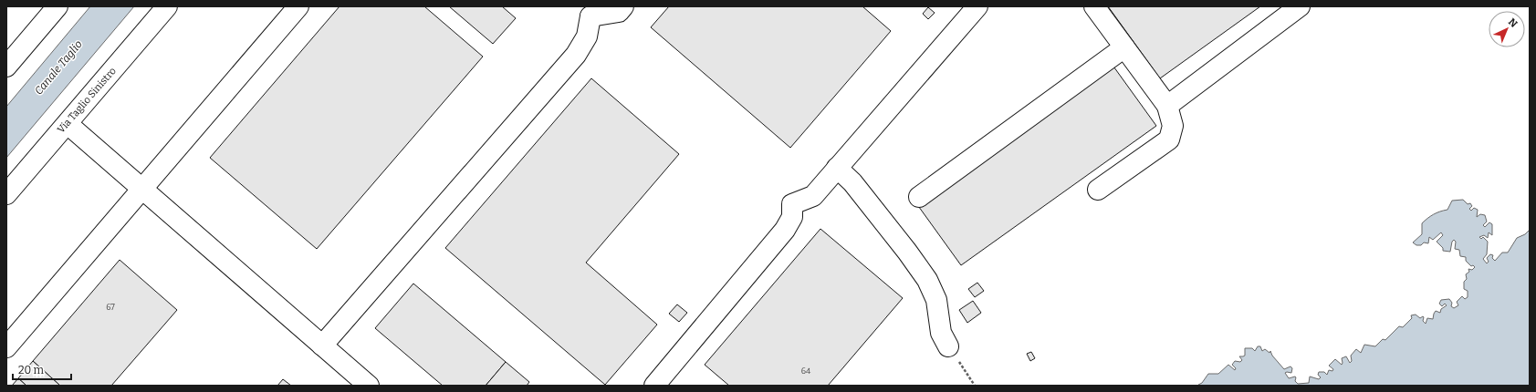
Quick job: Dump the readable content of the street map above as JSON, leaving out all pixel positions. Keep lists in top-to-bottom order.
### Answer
{
  "streets": {
    "street": ["Via Taglio Sinistro"]
  },
  "water": ["Canale Taglio"],
  "house_numbers": ["67", "64"],
  "scale_bar": "20 m",
  "north": "top right"
}
